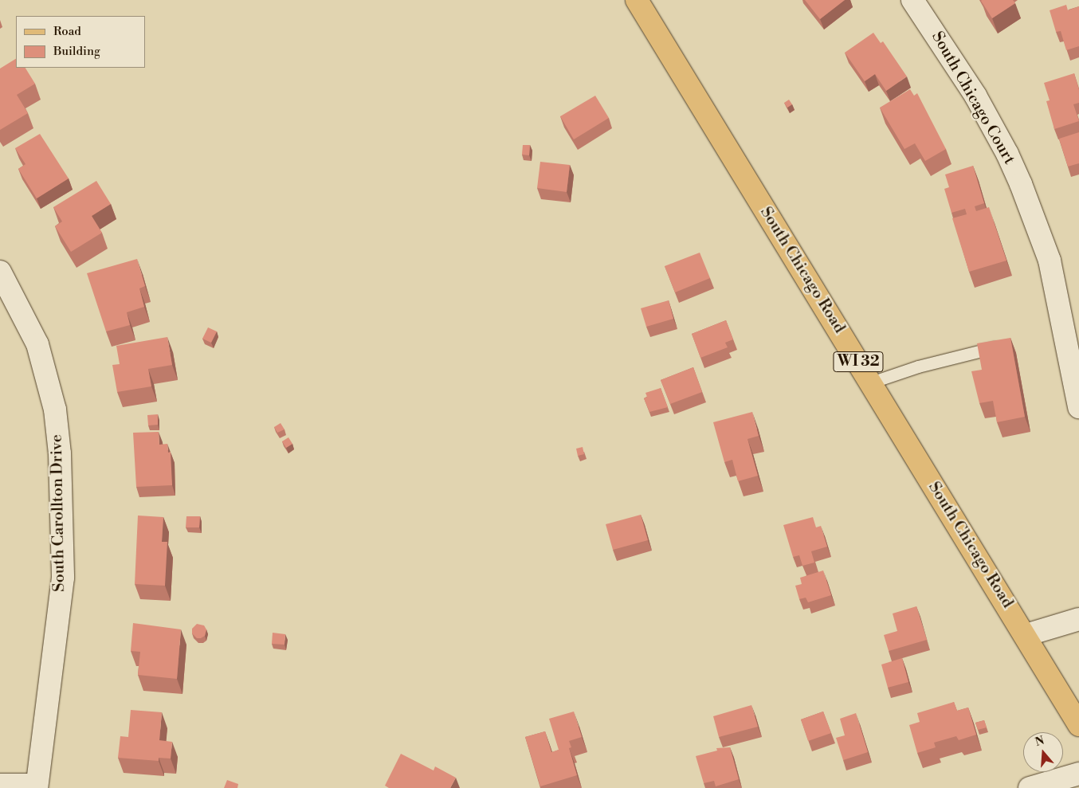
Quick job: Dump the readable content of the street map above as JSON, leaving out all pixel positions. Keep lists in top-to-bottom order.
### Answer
{
  "streets": {
    "main road": ["South Chicago Road", "WI 32"],
    "street": ["South Chicago Court", "South Carollton Drive"]
  },
  "legend": ["Road", "Building"],
  "north": "top"
}
